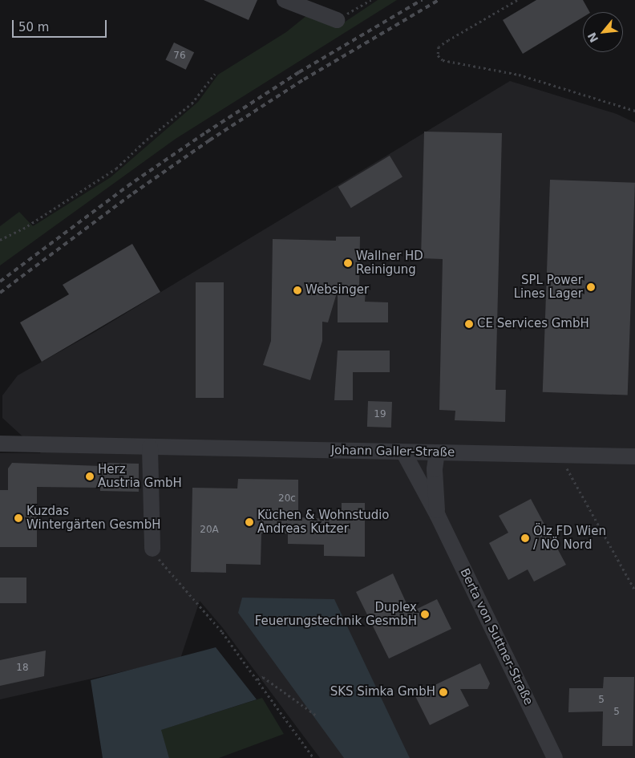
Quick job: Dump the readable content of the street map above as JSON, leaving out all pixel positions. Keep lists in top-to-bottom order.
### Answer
{
  "streets": {
    "street": ["Johann Galler-Straße", "Berta von Suttner-Straße"]
  },
  "crossings": [
    ["Johann Galler-Straße", "Berta von Suttner-Straße"]
  ],
  "places": [
    "Wallner HD Reinigung",
    "SPL Power Lines Lager",
    "Websinger",
    "CE Services GmbH",
    "Herz Austria GmbH",
    "Kuzdas Wintergärten GesmbH",
    "Küchen & Wohnstudio Andreas Kutzer",
    "Ölz FD Wien / NÖ Nord",
    "Duplex Feuerungstechnik GesmbH",
    "SKS Simka GmbH"
  ],
  "house_numbers": [
    "76",
    "19",
    "20c",
    "20A",
    "18",
    "5",
    "5"
  ],
  "scale_bar": "50 m",
  "north": "bottom left"
}
